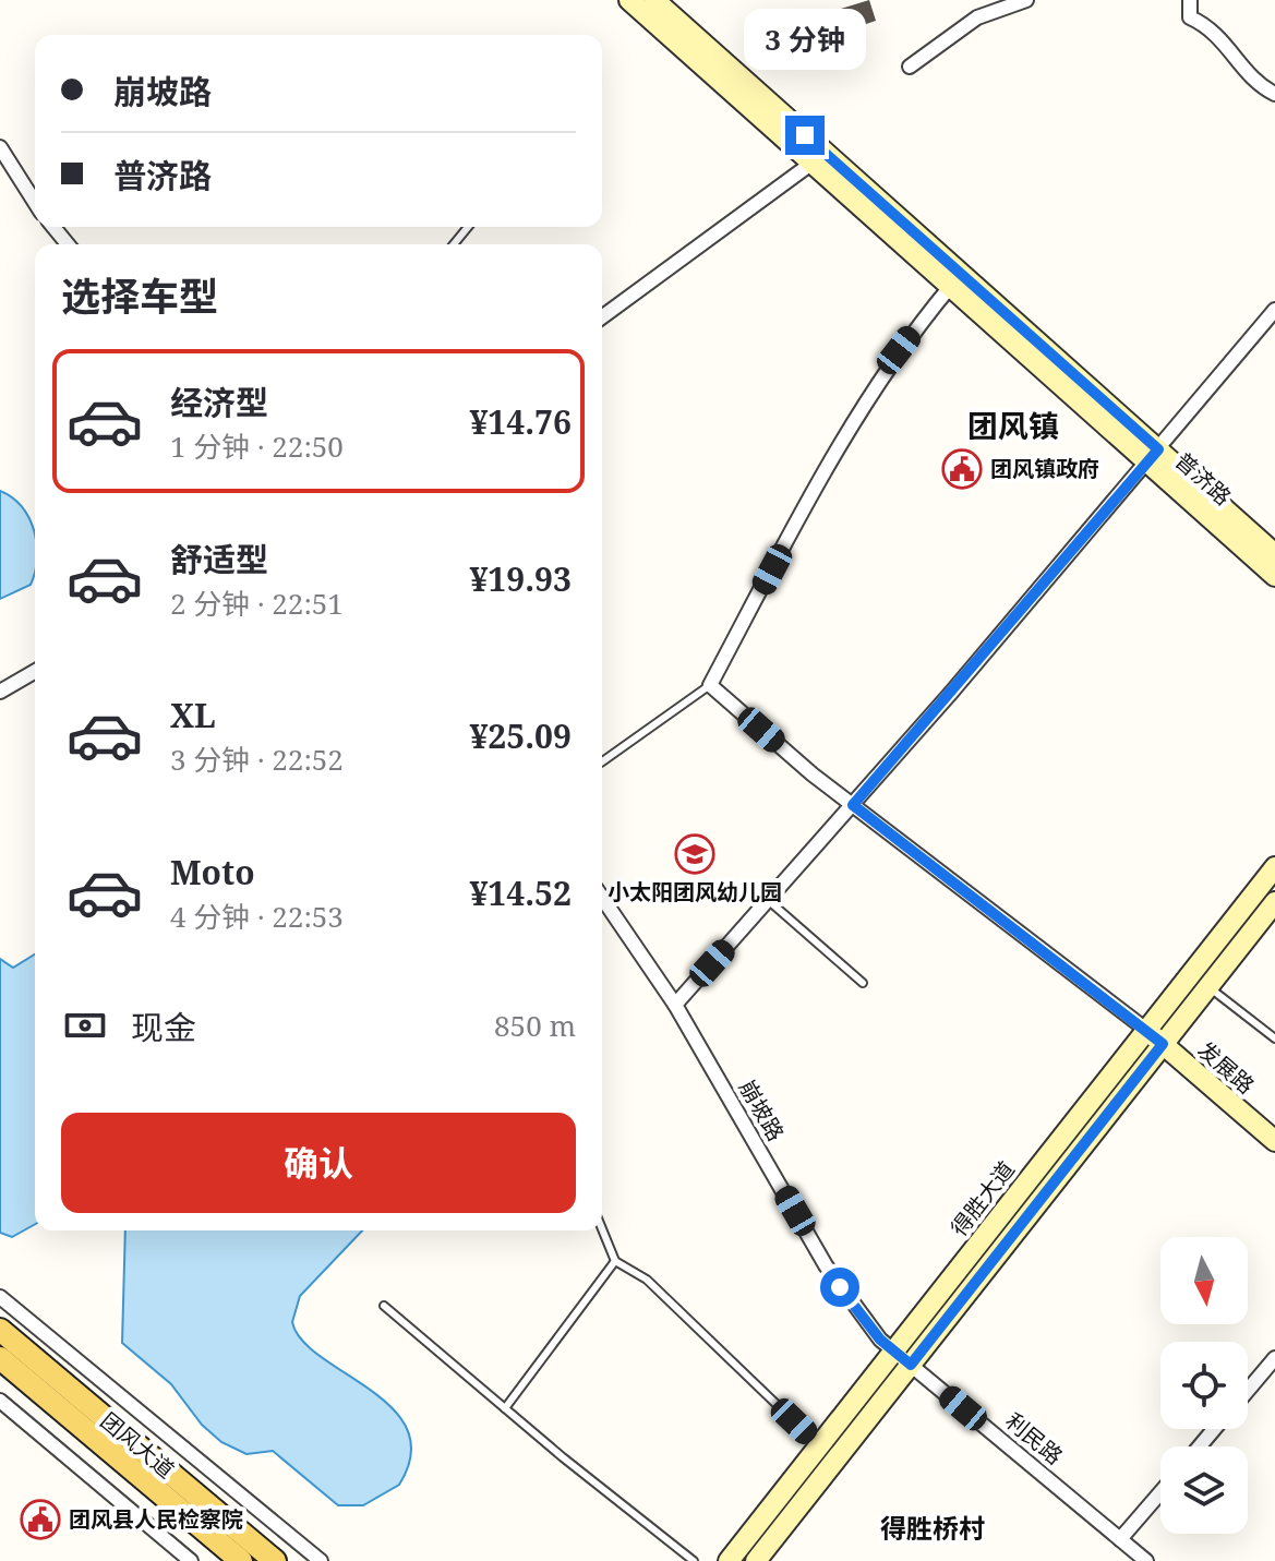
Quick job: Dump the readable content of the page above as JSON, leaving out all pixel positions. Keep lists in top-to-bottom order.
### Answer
{
  "streets": {
    "main road": [
      "普济路",
      "发展路",
      "得胜大道",
      "团风大道"
    ],
    "street": ["崩坡路", "利民路"]
  },
  "crossings": [
    ["发展路", "得胜大道"],
    ["崩坡路", "得胜大道"],
    ["崩坡路", "利民路"],
    ["得胜大道", "利民路"]
  ],
  "districts": ["团风镇", "得胜桥村"],
  "places": {
    "public building": ["团风镇政府", "团风县人民检察院"],
    "school or university": ["小太阳团风幼儿园"]
  },
  "north": "bottom",
  "page": {
    "bubble": "3 分钟",
    "banner": ["崩坡路", "普济路"],
    "heading": "选择车型",
    "list": [
      {
        "name": "经济型",
        "note": "1 分钟 · 22:50",
        "value": "¥14.76"
      },
      {
        "name": "舒适型",
        "note": "2 分钟 · 22:51",
        "value": "¥19.93"
      },
      {
        "name": "XL",
        "note": "3 分钟 · 22:52",
        "value": "¥25.09"
      },
      {
        "name": "Moto",
        "note": "4 分钟 · 22:53",
        "value": "¥14.52"
      }
    ],
    "pay": ["现金", "850 m"],
    "buttons": "确认"
  }
}
